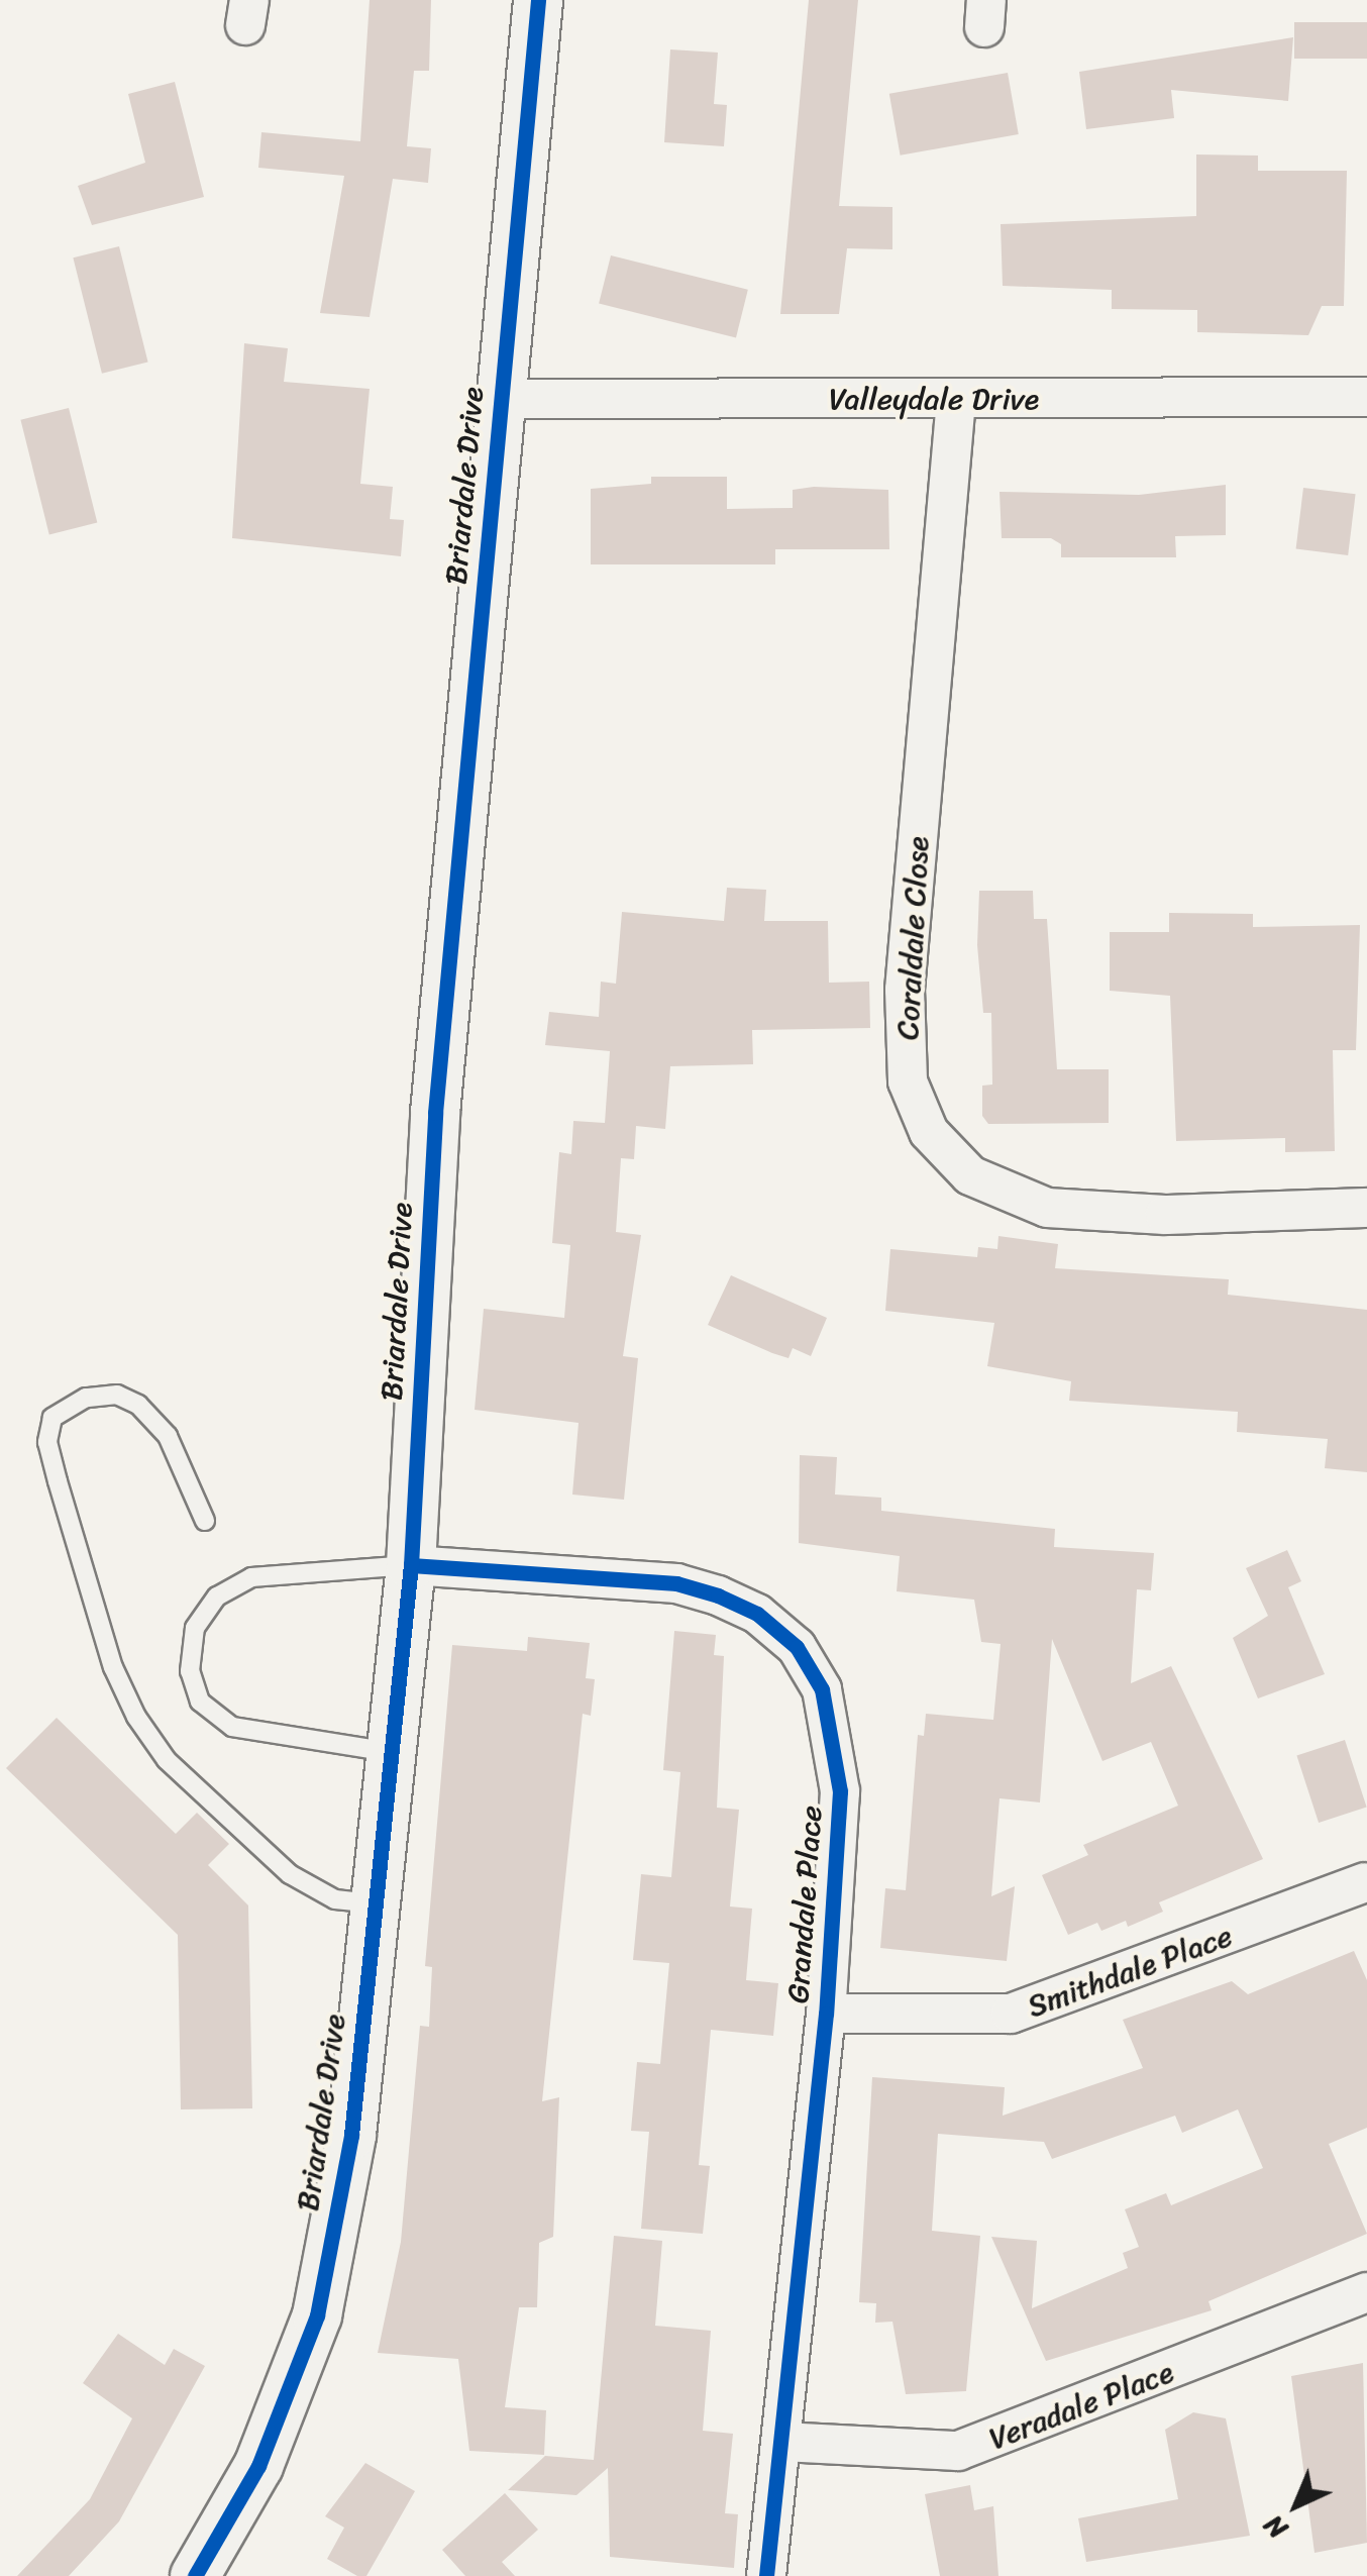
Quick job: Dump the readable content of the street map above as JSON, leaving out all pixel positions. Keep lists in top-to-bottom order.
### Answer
{
  "streets": {
    "street": [
      "Valleydale Drive",
      "Briardale Drive",
      "Coraldale Close",
      "Grandale Place",
      "Smithdale Place",
      "Veradale Place"
    ]
  },
  "crossings": [
    ["Valleydale Drive", "Briardale Drive"],
    ["Valleydale Drive", "Coraldale Close"],
    ["Briardale Drive", "Grandale Place"],
    ["Grandale Place", "Smithdale Place"],
    ["Grandale Place", "Veradale Place"]
  ],
  "north": "bottom left"
}
